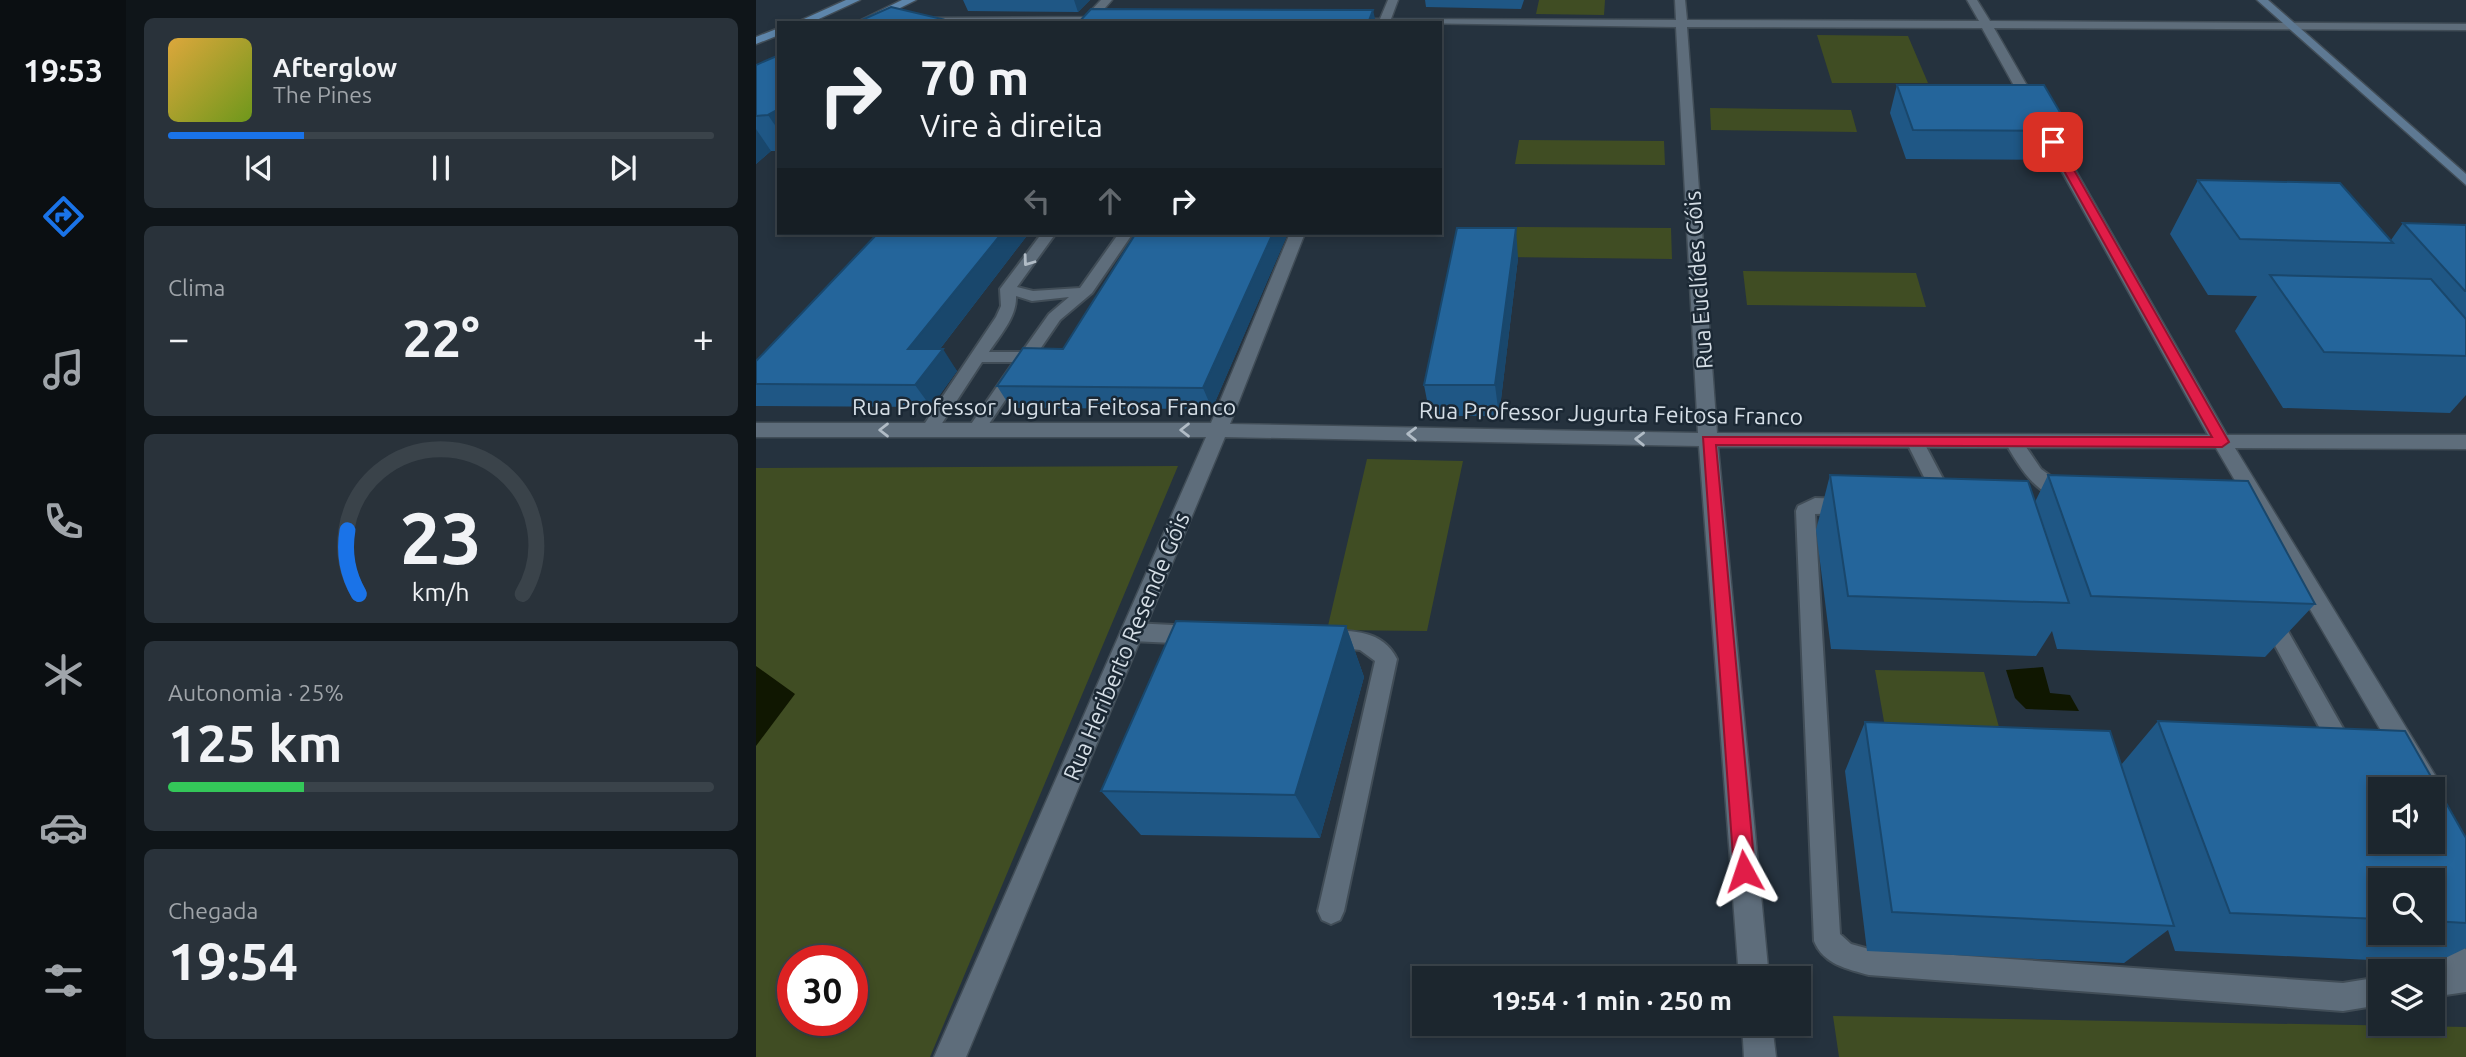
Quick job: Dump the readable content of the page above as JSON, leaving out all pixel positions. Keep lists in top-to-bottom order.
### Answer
{
  "streets": {
    "street": ["Rua Euclídes Góis", "Rua Professor Jugurta Feitosa Franco", "Rua Heriberto Resende Góis"]
  },
  "crossings": [
    ["Rua Euclídes Góis", "Rua Professor Jugurta Feitosa Franco"],
    ["Rua Professor Jugurta Feitosa Franco", "Rua Heriberto Resende Góis"]
  ],
  "one_way": ["Rua Professor Jugurta Feitosa Franco"],
  "page": {
    "tabs": "19:53",
    "turn": ["70 m", "Vire à direita"],
    "song": ["Afterglow", "The Pines"],
    "tile": [
      "Clima",
      ["Autonomia · 25%", "125 km"],
      ["Chegada", "19:54"]
    ],
    "heat": ["−", "22°", "+"],
    "limit": "30",
    "trip": "19:54 · 1 min · 250 m",
    "gauge": ["23", "km/h"]
  }
}
